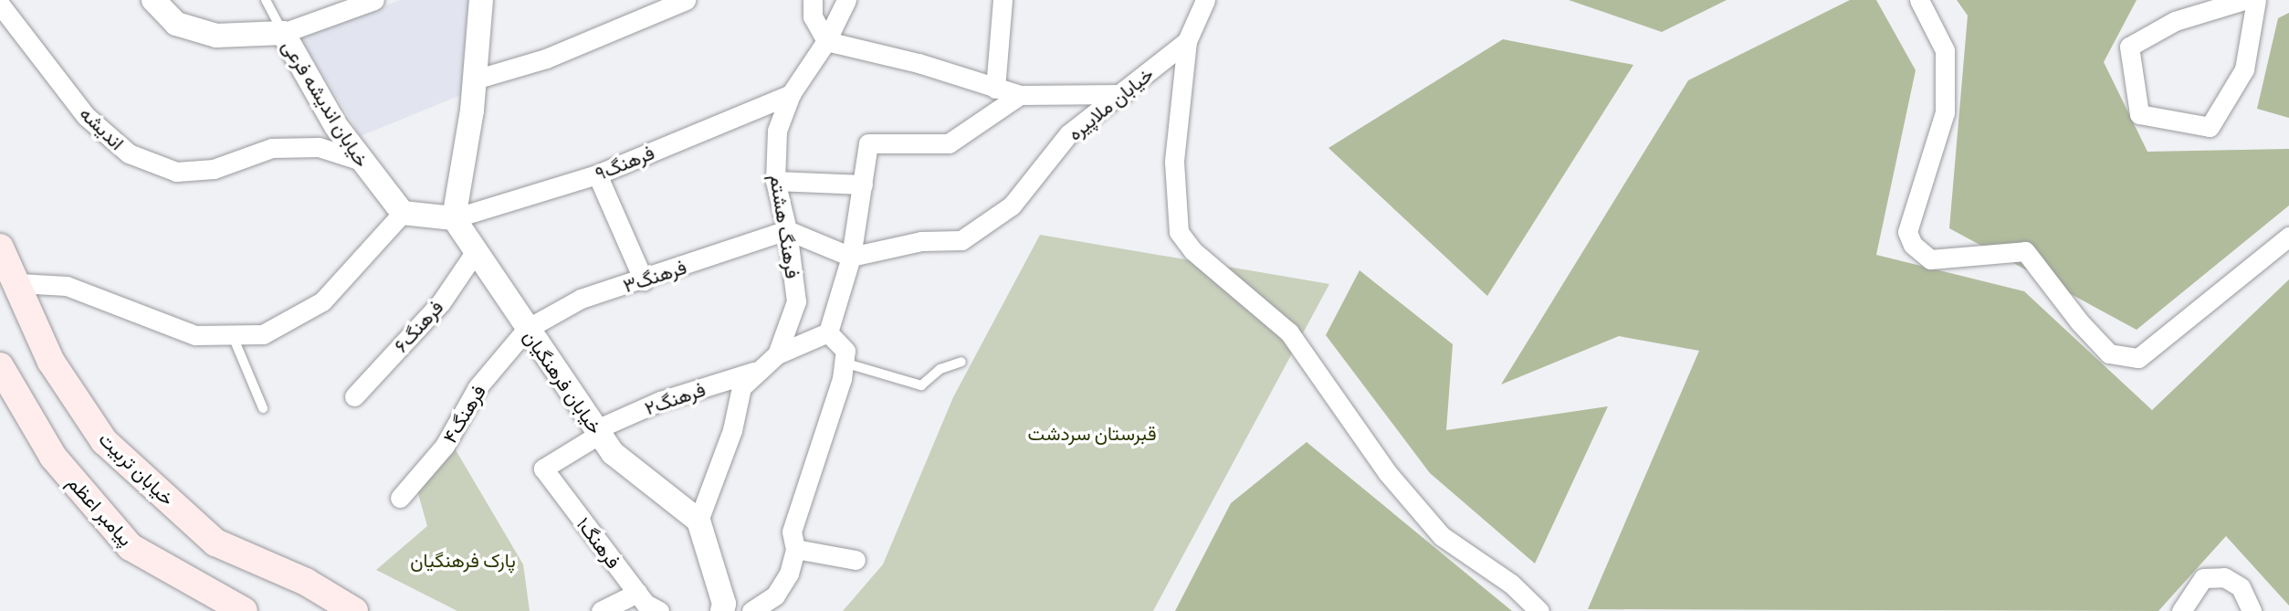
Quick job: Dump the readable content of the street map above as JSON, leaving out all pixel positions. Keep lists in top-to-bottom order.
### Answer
{
  "streets": {
    "main road": ["خیابان تربیت", "پیامبر اعظم"],
    "street": [
      "خیابان اندیشه فرعی",
      "خیابان ملاپیره",
      "اندیشه",
      "فرهنگ۹",
      "فرهنگ هشتم",
      "فرهنگ۳",
      "فرهنگ۶",
      "خیابان فرهنگیان",
      "فرهنگ۲",
      "فرهنگ۴",
      "فرهنگ۱"
    ]
  },
  "crossings": [
    ["خیابان اندیشه فرعی", "اندیشه"],
    ["فرهنگ۹", "فرهنگ هشتم"],
    ["فرهنگ۹", "خیابان فرهنگیان"],
    ["فرهنگ هشتم", "فرهنگ۳"],
    ["فرهنگ۳", "خیابان فرهنگیان"],
    ["فرهنگ۳", "فرهنگ۴"],
    ["فرهنگ۶", "خیابان فرهنگیان"],
    ["خیابان فرهنگیان", "فرهنگ۲"],
    ["خیابان فرهنگیان", "فرهنگ۴"],
    ["فرهنگ۲", "فرهنگ۱"]
  ],
  "parks": ["قبرستان سردشت", "پارک فرهنگیان"]
}
